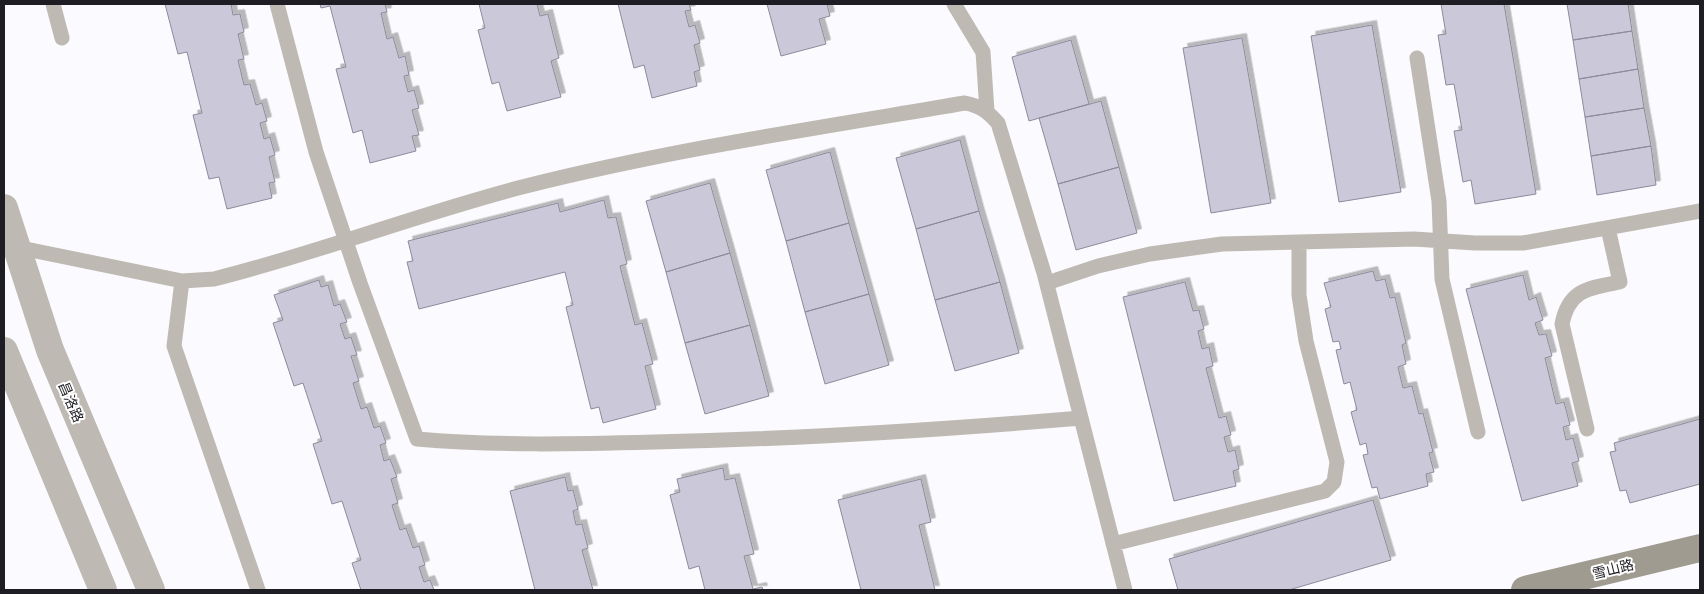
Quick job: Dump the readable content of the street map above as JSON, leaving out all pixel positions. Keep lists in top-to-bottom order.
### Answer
{
  "streets": {
    "main road": ["雪山路"],
    "street": ["昌洛路"]
  }
}
